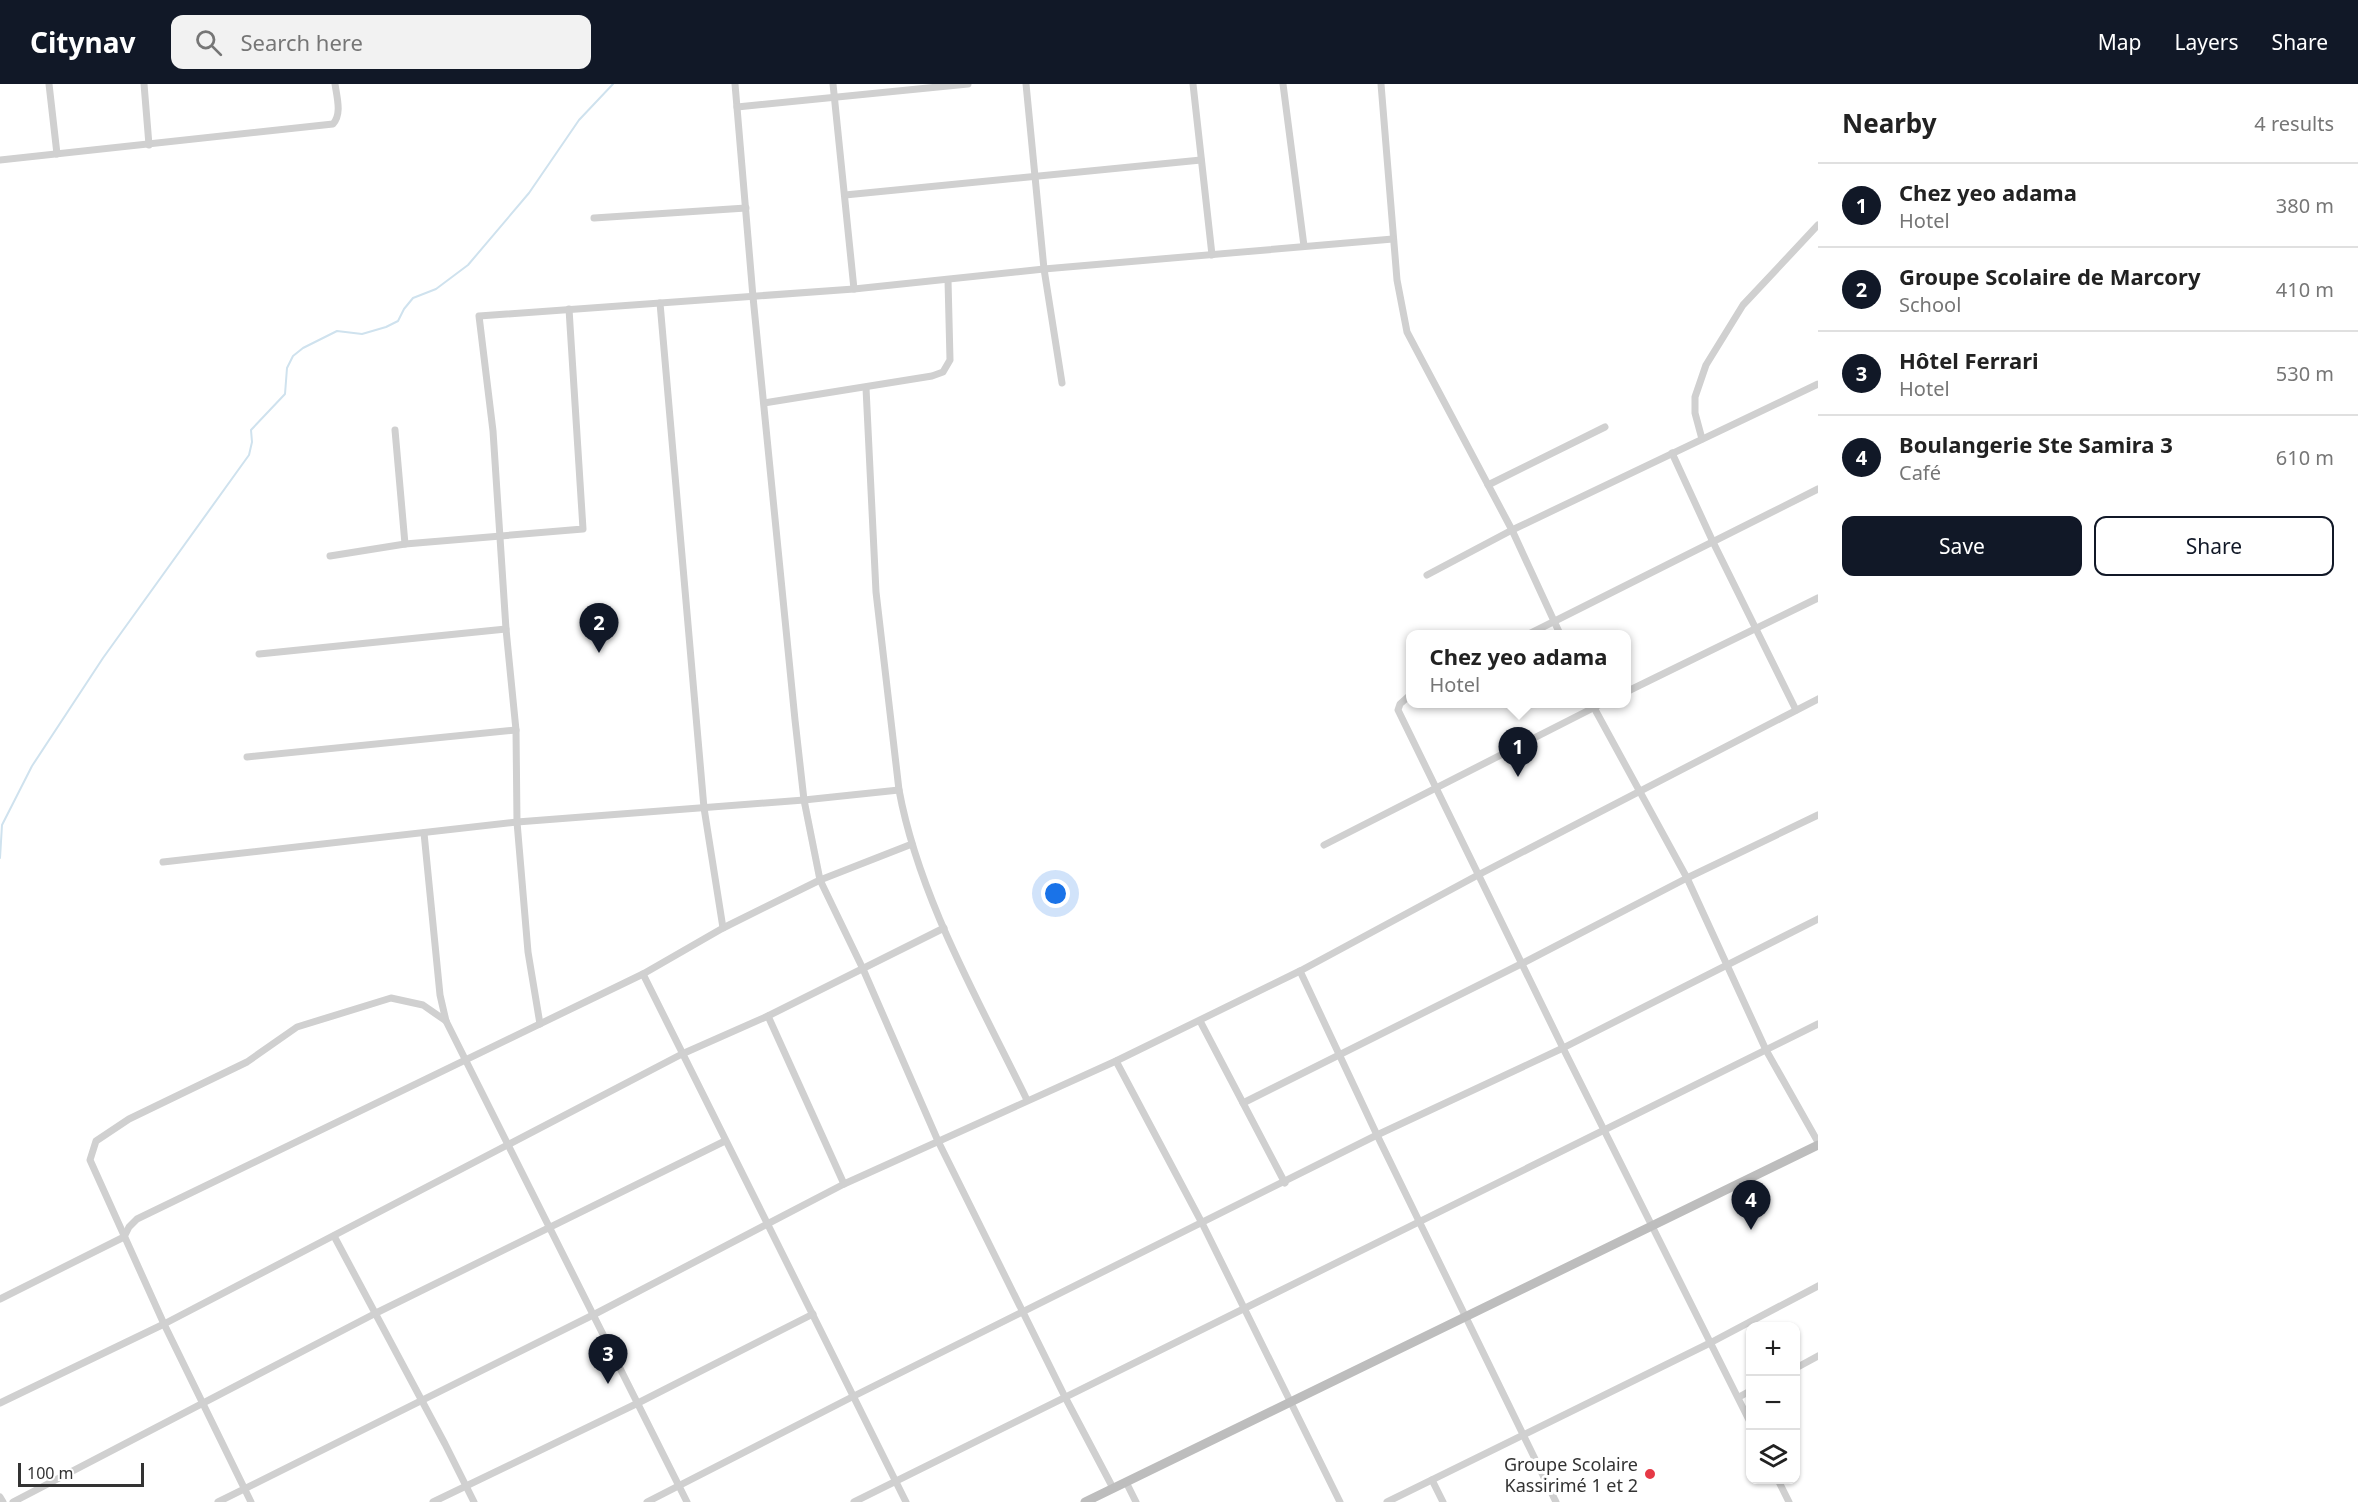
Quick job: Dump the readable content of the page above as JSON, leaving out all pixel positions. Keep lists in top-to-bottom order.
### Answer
{
  "places": ["Groupe Scolaire Kassirimé 1 et 2"],
  "scale_bar": "100 m",
  "page": {
    "header": "Citynav",
    "search": "Search here",
    "nav": ["Map", "Layers", "Share"],
    "heading": ["Nearby", "4 results"],
    "list": [
      {
        "mark": "1",
        "name": "Chez yeo adama",
        "note": "Hotel",
        "value": "380 m"
      },
      {
        "mark": "2",
        "name": "Groupe Scolaire de Marcory",
        "note": "School",
        "value": "410 m"
      },
      {
        "mark": "3",
        "name": "Hôtel Ferrari",
        "note": "Hotel",
        "value": "530 m"
      },
      {
        "mark": "4",
        "name": "Boulangerie Ste Samira 3",
        "note": "Café",
        "value": "610 m"
      }
    ],
    "buttons": ["Save", "Share"],
    "pins": [
      "2",
      "1",
      "4",
      "3"
    ],
    "popup": ["Chez yeo adama", "Hotel"],
    "map_buttons": ["+", "−"],
    "scale": "100 m"
  }
}
